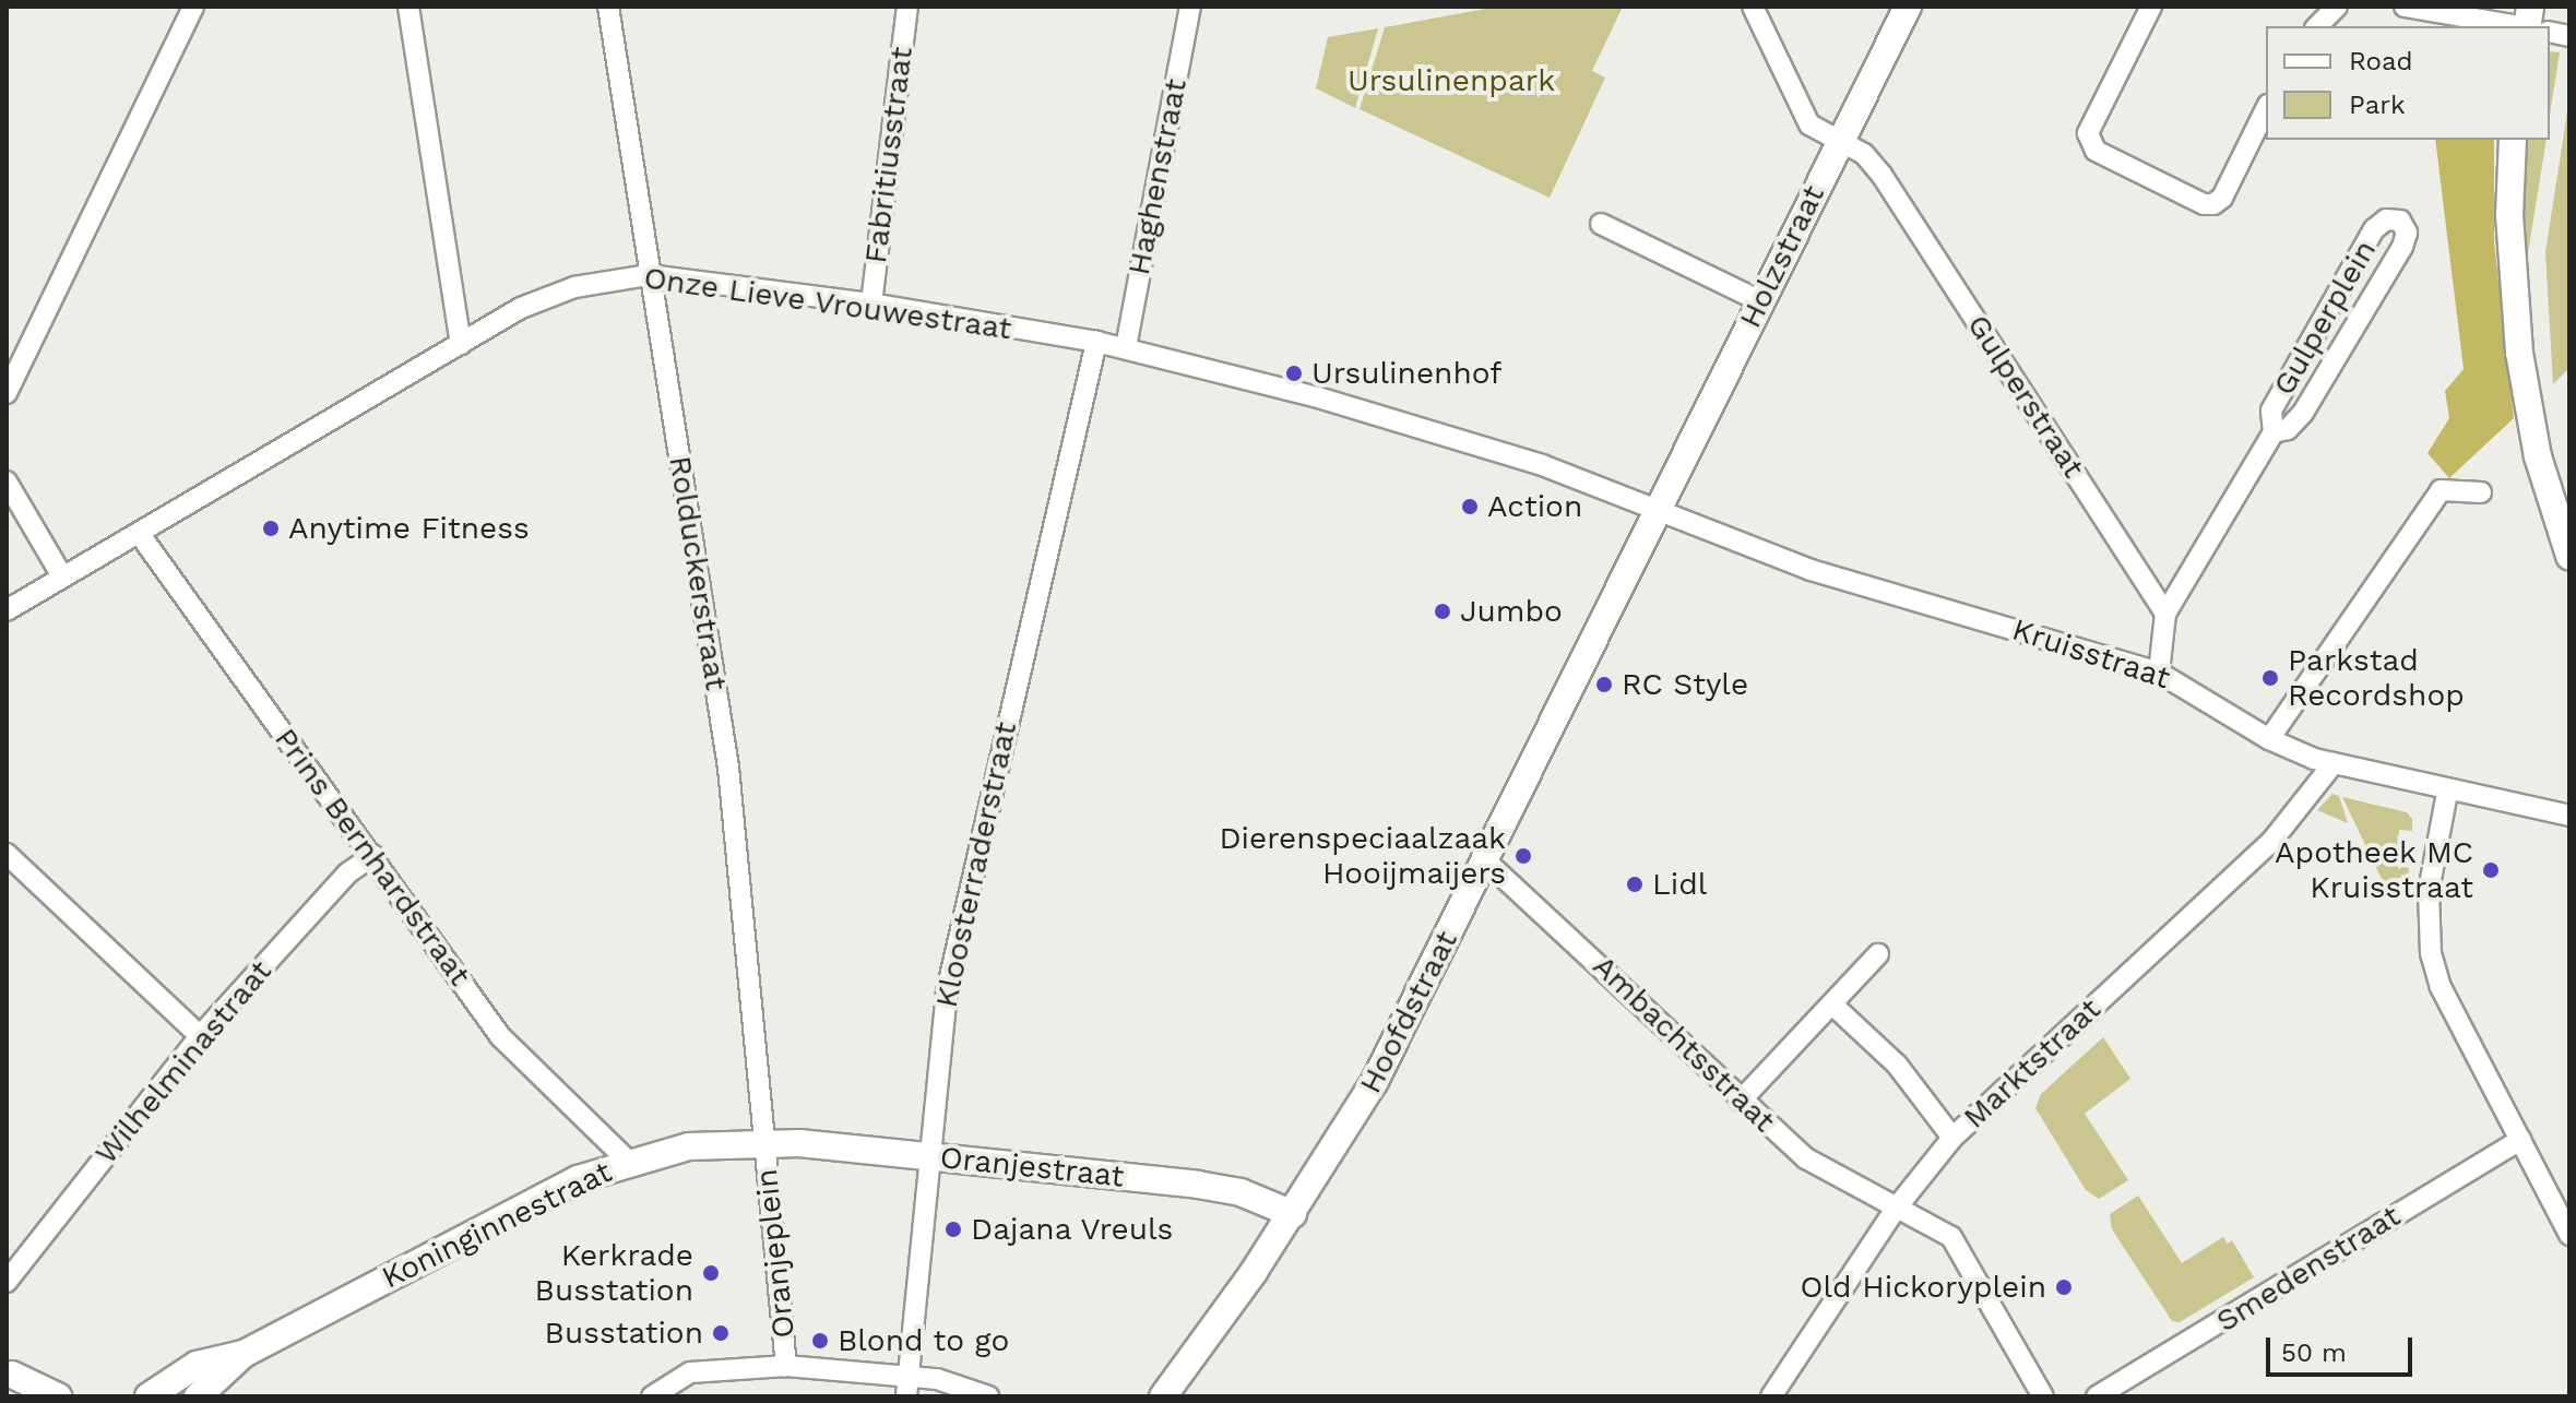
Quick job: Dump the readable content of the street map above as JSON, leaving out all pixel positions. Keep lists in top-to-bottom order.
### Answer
{
  "streets": {
    "main road": [
      "Holzstraat",
      "Hoofdstraat",
      "Oranjestraat",
      "Koninginnestraat"
    ],
    "street": [
      "Fabritiusstraat",
      "Haghenstraat",
      "Onze Lieve Vrouwestraat",
      "Gulperplein",
      "Gulperstraat",
      "Rolduckerstraat",
      "Kruisstraat",
      "Prins Bernhardstraat",
      "Kloosterraderstraat",
      "Ambachtsstraat",
      "Wilhelminastraat",
      "Marktstraat",
      "Oranjeplein",
      "Smedenstraat"
    ]
  },
  "crossings": [
    ["Fabritiusstraat", "Onze Lieve Vrouwestraat"],
    ["Haghenstraat", "Onze Lieve Vrouwestraat"],
    ["Holzstraat", "Onze Lieve Vrouwestraat"],
    ["Holzstraat", "Gulperstraat"],
    ["Holzstraat", "Kruisstraat"],
    ["Holzstraat", "Hoofdstraat"],
    ["Onze Lieve Vrouwestraat", "Rolduckerstraat"],
    ["Onze Lieve Vrouwestraat", "Kruisstraat"],
    ["Onze Lieve Vrouwestraat", "Prins Bernhardstraat"],
    ["Onze Lieve Vrouwestraat", "Kloosterraderstraat"],
    ["Onze Lieve Vrouwestraat", "Hoofdstraat"],
    ["Gulperplein", "Gulperstraat"],
    ["Rolduckerstraat", "Oranjestraat"],
    ["Rolduckerstraat", "Koninginnestraat"],
    ["Rolduckerstraat", "Oranjeplein"],
    ["Kruisstraat", "Hoofdstraat"],
    ["Kruisstraat", "Marktstraat"],
    ["Prins Bernhardstraat", "Wilhelminastraat"],
    ["Prins Bernhardstraat", "Koninginnestraat"],
    ["Kloosterraderstraat", "Oranjestraat"],
    ["Hoofdstraat", "Ambachtsstraat"],
    ["Hoofdstraat", "Oranjestraat"],
    ["Ambachtsstraat", "Marktstraat"],
    ["Oranjestraat", "Koninginnestraat"],
    ["Oranjestraat", "Oranjeplein"],
    ["Koninginnestraat", "Oranjeplein"]
  ],
  "parks": ["Ursulinenpark"],
  "places": [
    "Ursulinenhof",
    "Action",
    "Anytime Fitness",
    "Jumbo",
    "Parkstad Recordshop",
    "RC Style",
    "Dierenspeciaalzaak Hooijmaijers",
    "Apotheek MC Kruisstraat",
    "Lidl",
    "Dajana Vreuls",
    "Kerkrade Busstation",
    "Old Hickoryplein",
    "Busstation",
    "Blond to go"
  ],
  "legend": ["Road", "Park"],
  "scale_bar": "50 m"
}
